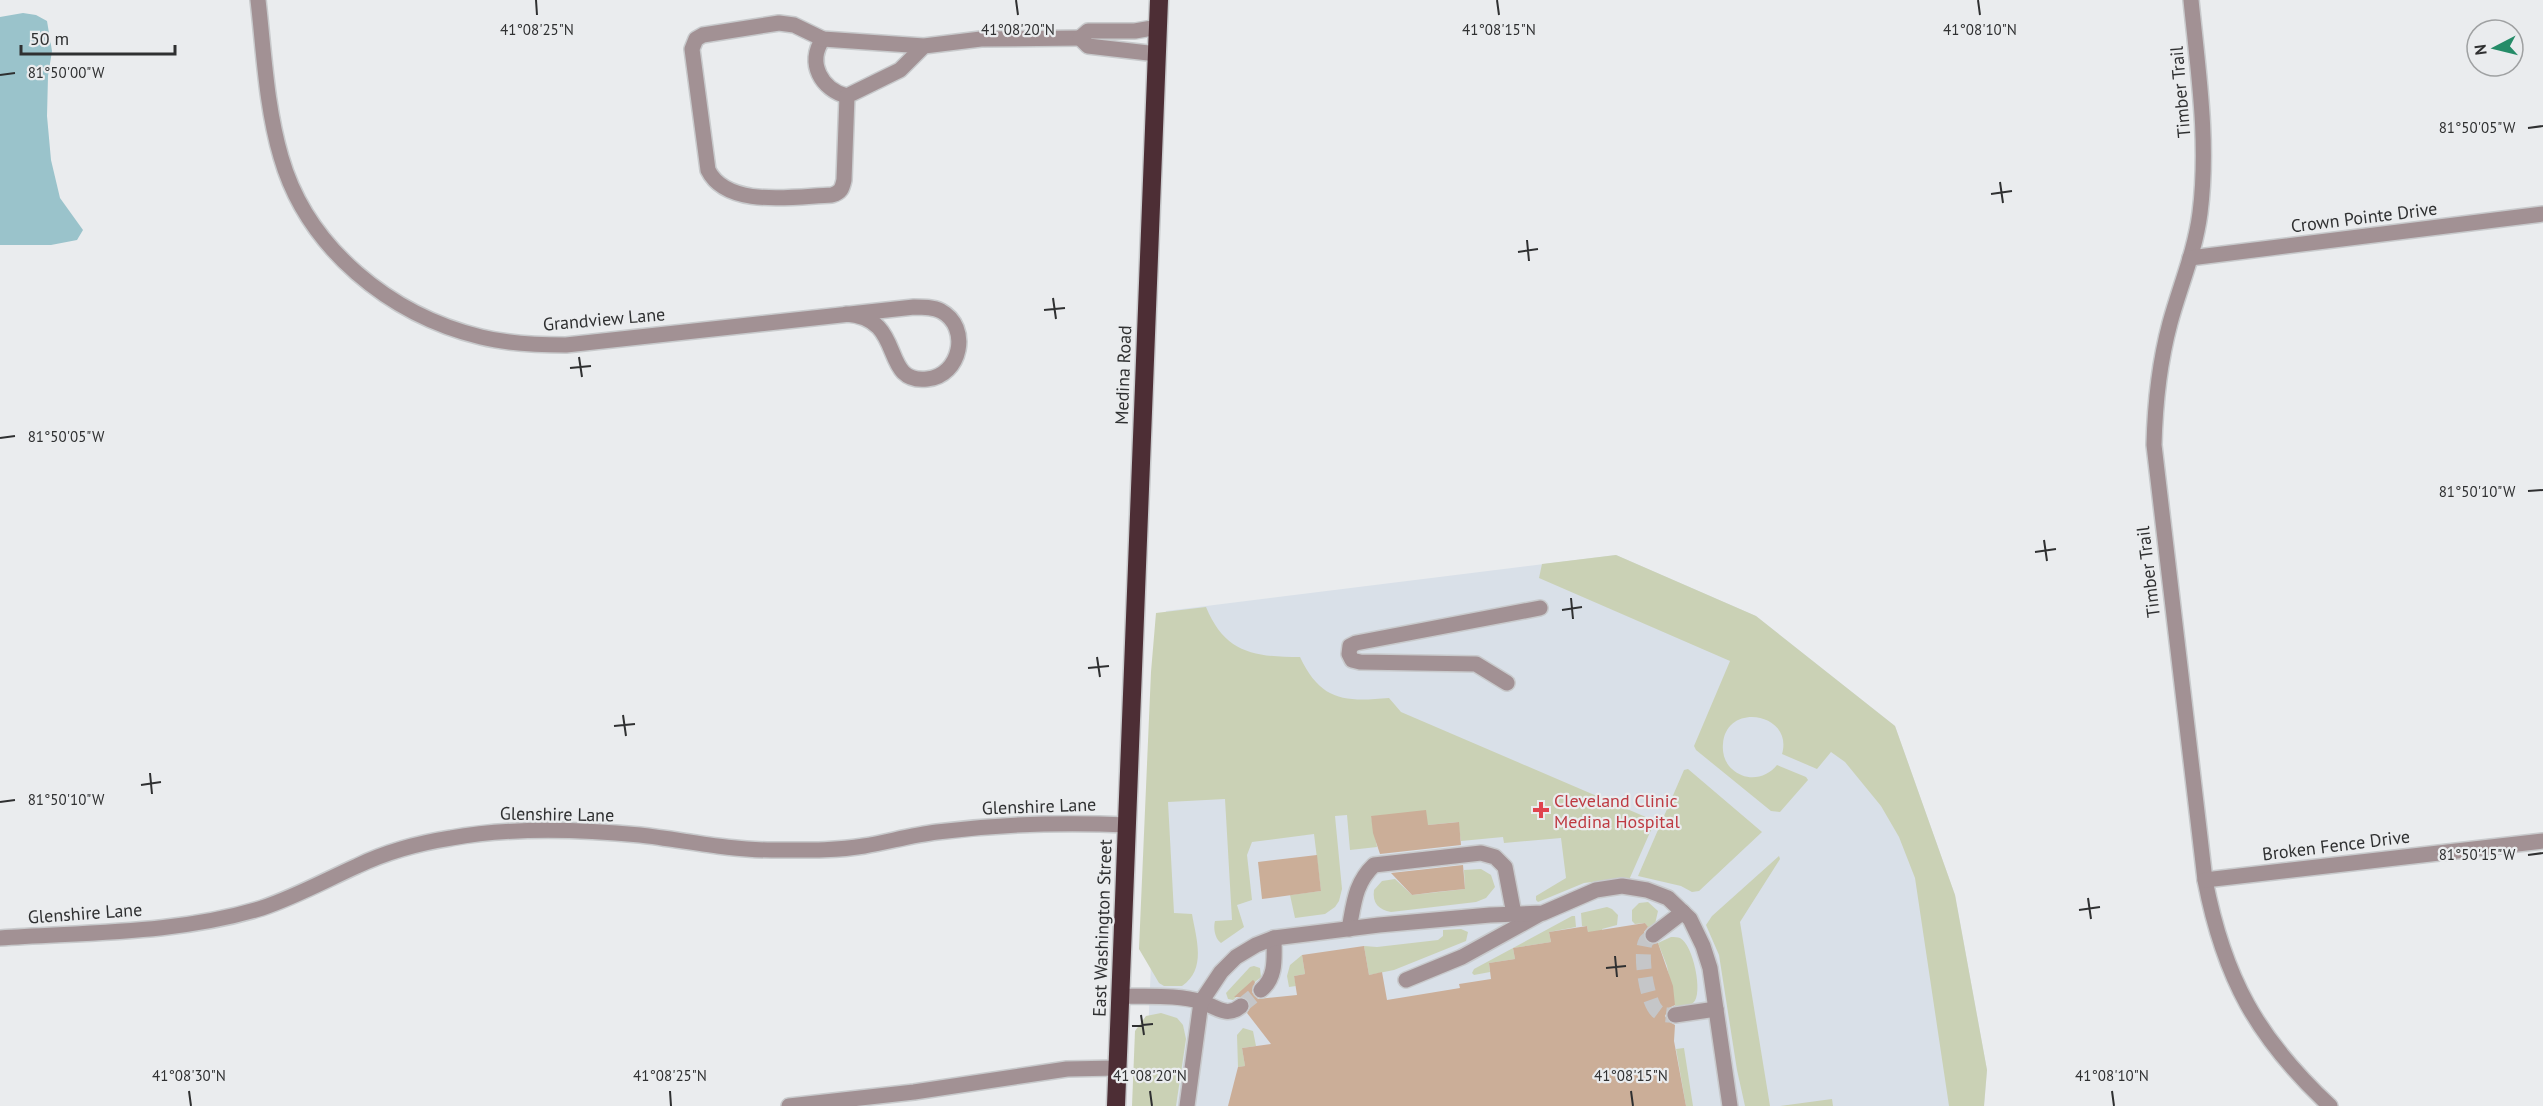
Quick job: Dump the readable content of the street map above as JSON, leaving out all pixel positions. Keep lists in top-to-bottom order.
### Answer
{
  "streets": {
    "highway": ["Medina Road", "East Washington Street"],
    "street": [
      "Timber Trail",
      "Crown Pointe Drive",
      "Grandview Lane",
      "Glenshire Lane",
      "Broken Fence Drive"
    ]
  },
  "crossings": [
    ["Timber Trail", "Crown Pointe Drive"],
    ["Timber Trail", "Broken Fence Drive"],
    ["Medina Road", "East Washington Street"],
    ["Glenshire Lane", "East Washington Street"]
  ],
  "places": {
    "health": ["Cleveland Clinic Medina Hospital"]
  },
  "scale_bar": "50 m",
  "north": "left",
  "coordinates": [
    "41°08'25\"N",
    "41°08'20\"N",
    "41°08'15\"N",
    "41°08'10\"N",
    "81°50'00\"W",
    "81°50'05\"W",
    "81°50'10\"W",
    "81°50'15\"W",
    "41°08'30\"N"
  ]
}
